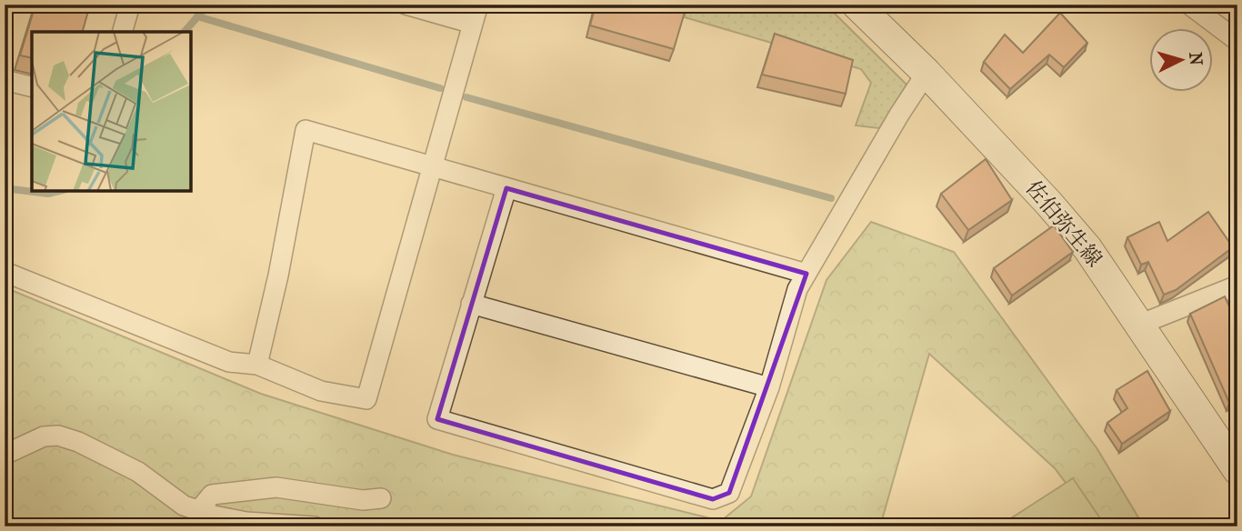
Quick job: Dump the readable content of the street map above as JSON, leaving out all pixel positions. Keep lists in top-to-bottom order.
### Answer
{
  "streets": {
    "main road": ["佐伯弥生線"]
  },
  "north": "right"
}
